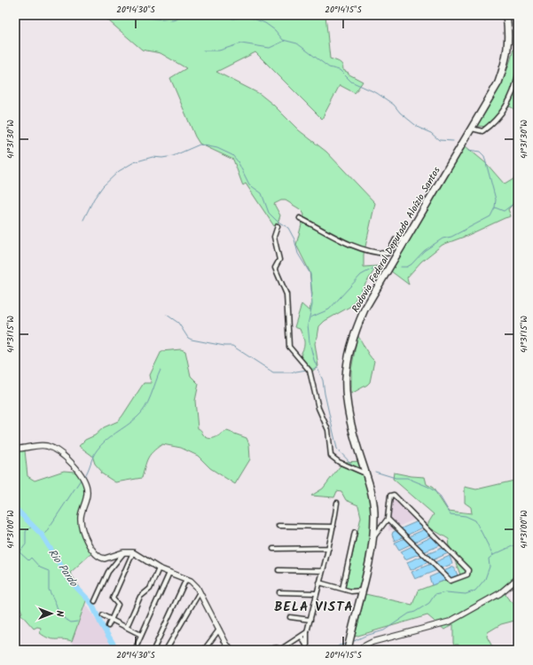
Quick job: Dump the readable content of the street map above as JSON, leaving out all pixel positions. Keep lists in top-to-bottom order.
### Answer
{
  "streets": {
    "highway": ["Rodovia Federal Deputado Aloízio Santos"]
  },
  "districts": ["BELA VISTA"],
  "water": ["Rio Pardo"],
  "north": "right",
  "coordinates": [
    "20°14'30\"S",
    "20°14'15\"S",
    "41°31'30\"W",
    "41°31'15\"W",
    "41°31'00\"W"
  ]
}
